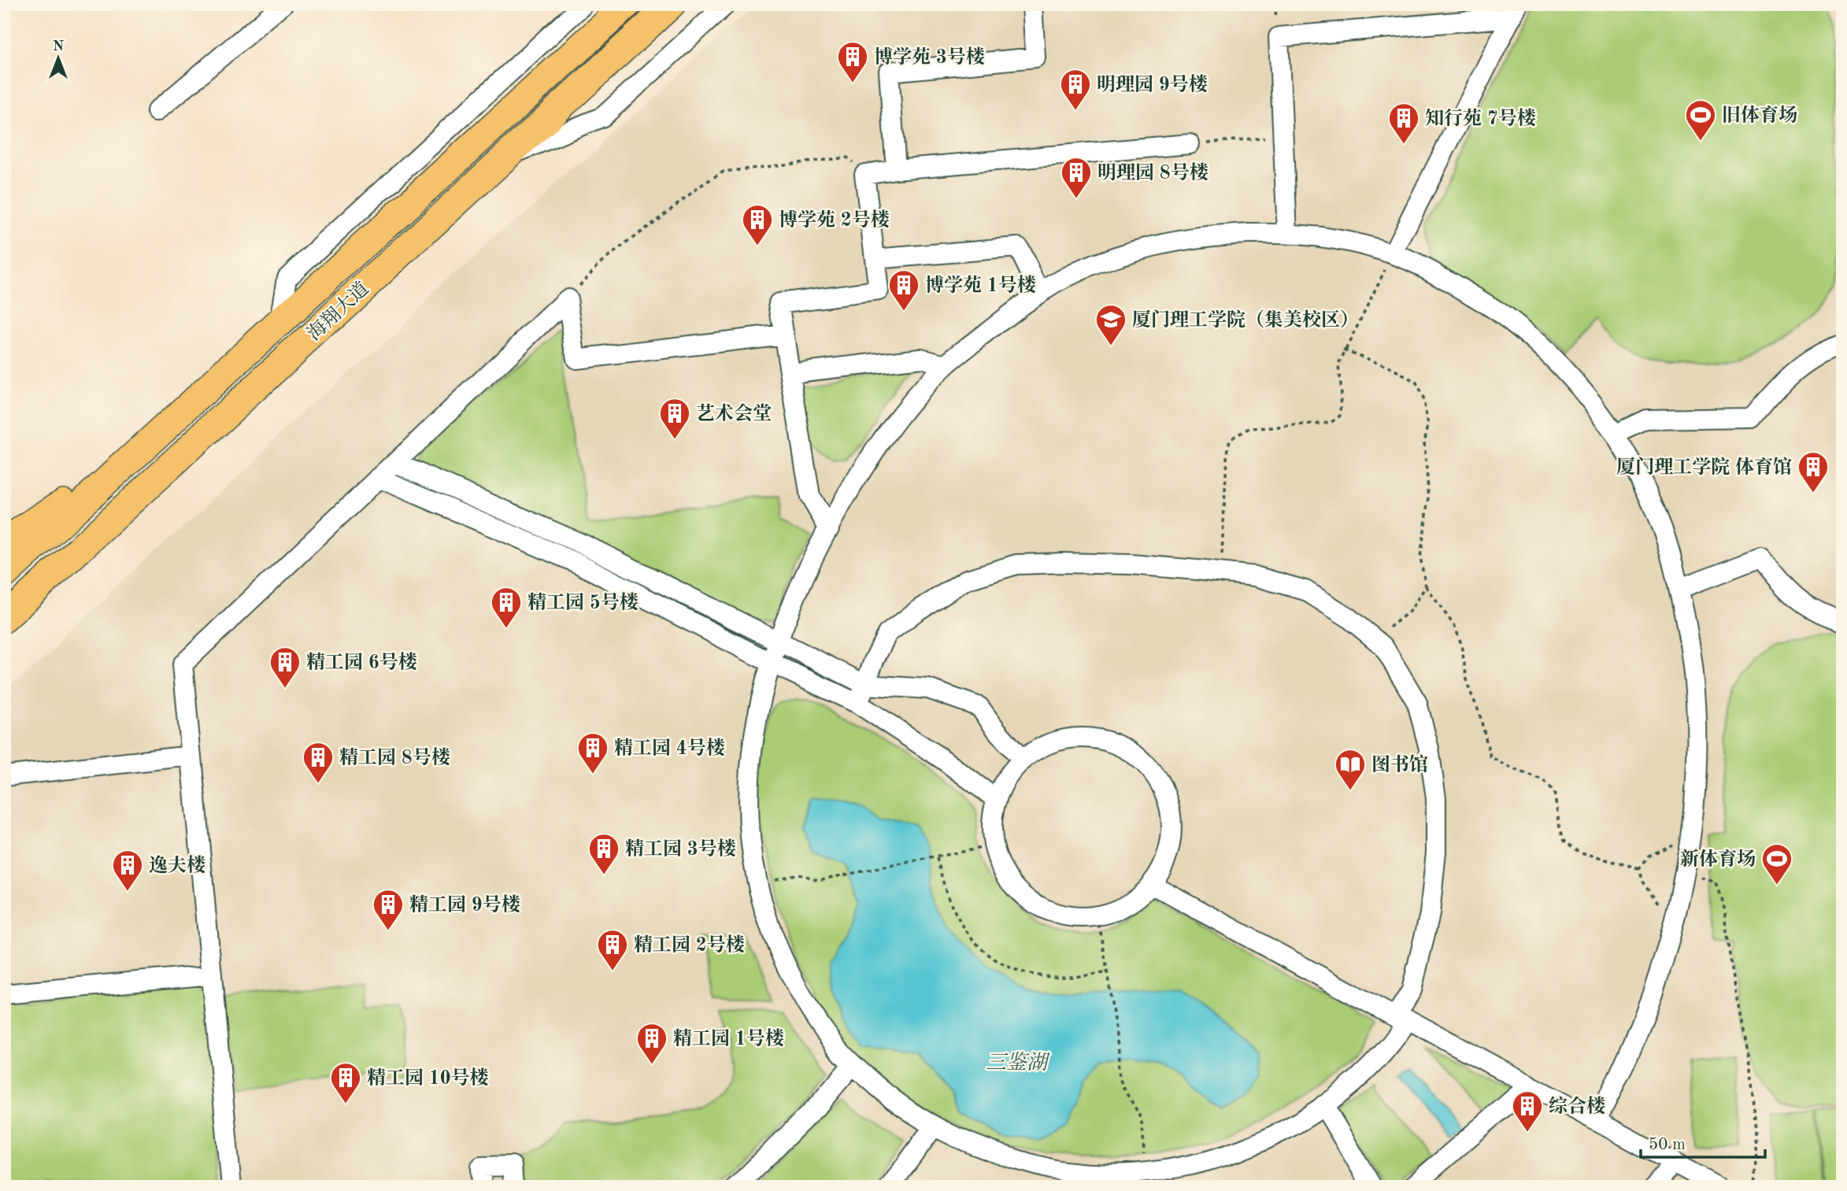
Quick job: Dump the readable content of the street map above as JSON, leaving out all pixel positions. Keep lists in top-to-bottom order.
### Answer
{
  "streets": {
    "highway": ["海翔大道"]
  },
  "water": ["三鉴湖"],
  "places": {
    "building": [
      "博学苑 3号楼",
      "明理园 9号楼",
      "知行苑 7号楼",
      "明理园 8号楼",
      "博学苑 2号楼",
      "博学苑 1号楼",
      "艺术会堂",
      "厦门理工学院 体育馆",
      "精工园 5号楼",
      "精工园 6号楼",
      "精工园 4号楼",
      "精工园 8号楼",
      "精工园 3号楼",
      "逸夫楼",
      "精工园 9号楼",
      "精工园 2号楼",
      "精工园 1号楼",
      "精工园 10号楼",
      "综合楼"
    ],
    "sports": ["旧体育场", "新体育场"],
    "school or university": ["厦门理工学院（集美校区）"],
    "library": ["图书馆"]
  },
  "scale_bar": "50 m",
  "north": "top"
}
